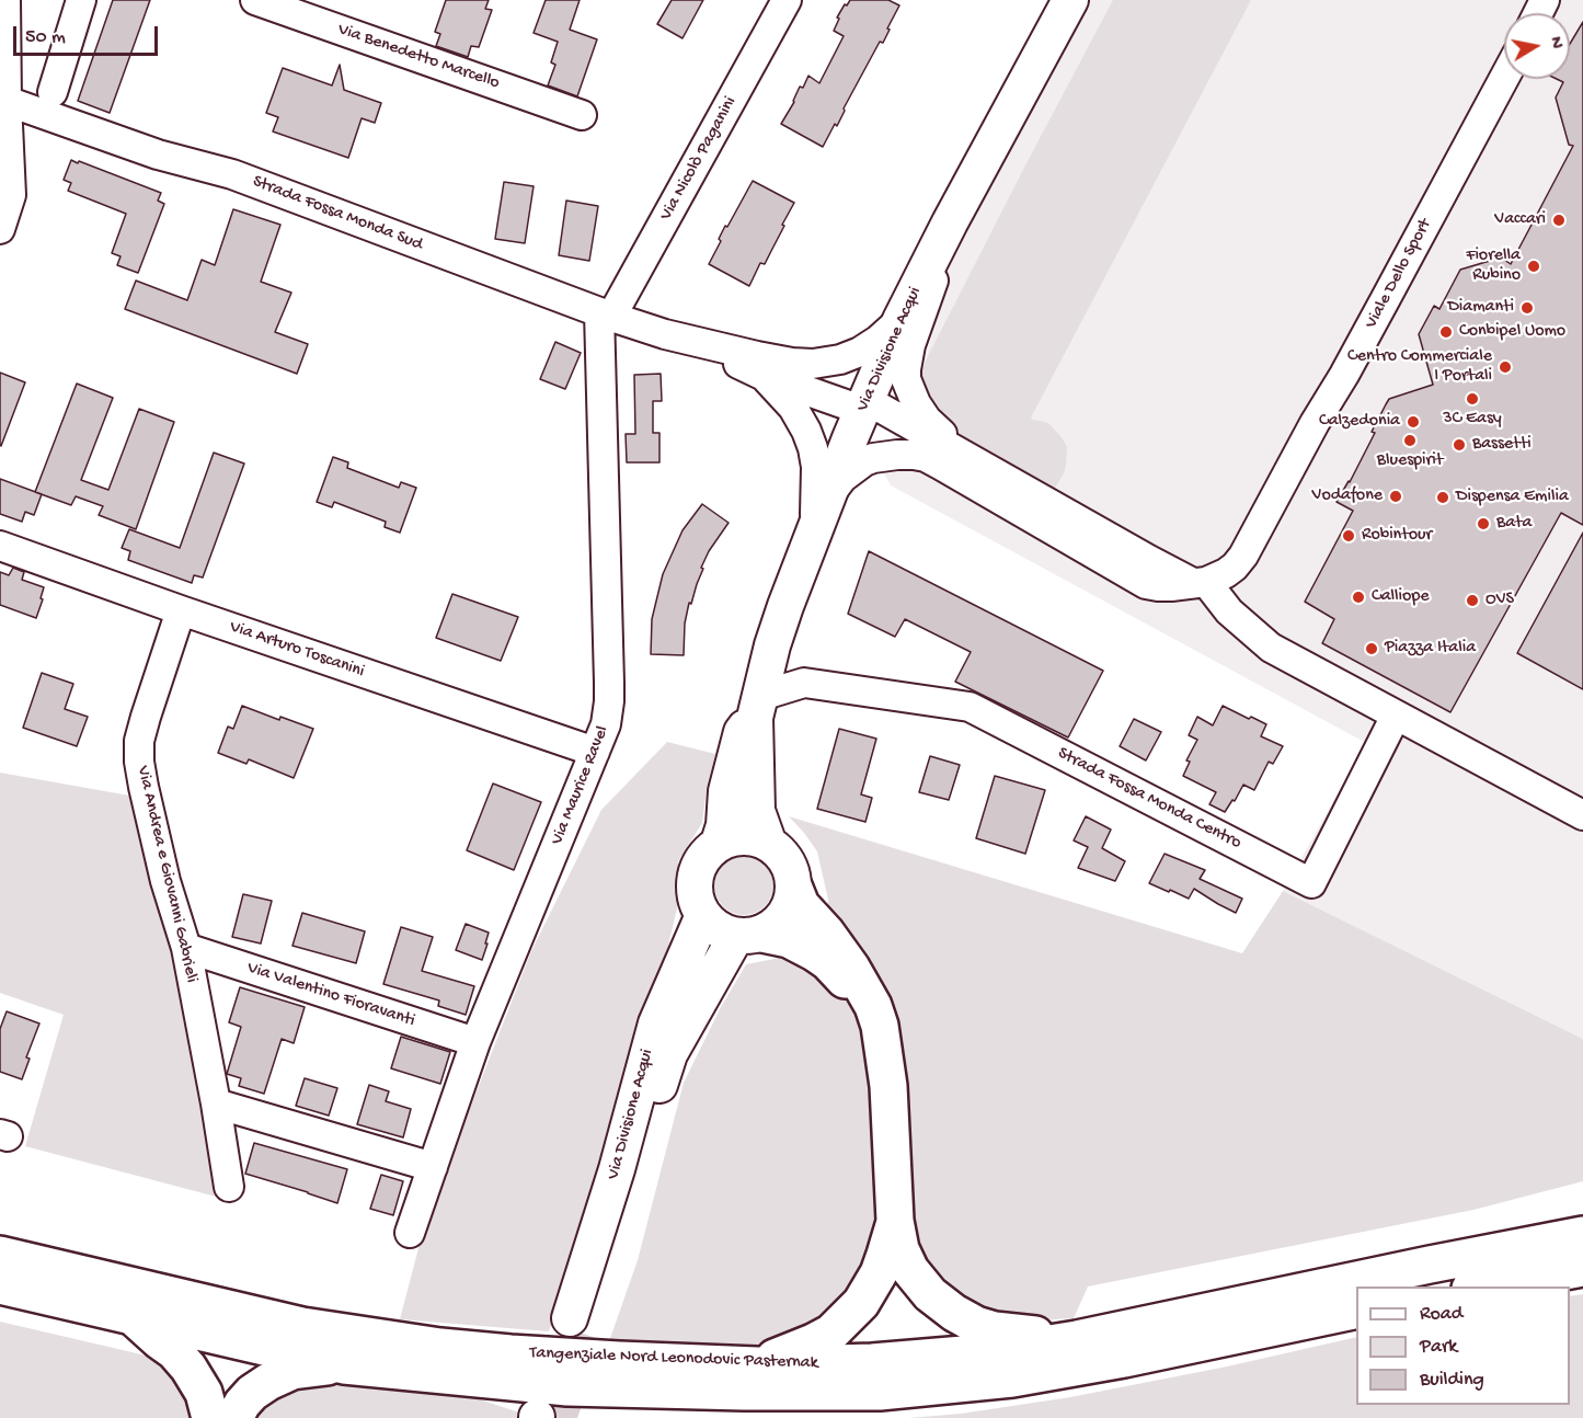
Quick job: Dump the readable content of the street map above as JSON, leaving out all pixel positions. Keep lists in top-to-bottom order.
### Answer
{
  "streets": {
    "highway": ["Tangenziale Nord Leonodovic Pasternak"],
    "main road": ["Via Divisione Acqui"],
    "street": [
      "Via Benedetto Marcello",
      "Via Nicolò Paganini",
      "Strada Fossa Monda Sud",
      "Viale Dello Sport",
      "Via Arturo Toscanini",
      "Via Maurice Ravel",
      "Strada Fossa Monda Centro",
      "Via Andrea e Giovanni Gabrieli",
      "Via Valentino Fioravanti"
    ]
  },
  "crossings": [
    ["Via Nicolò Paganini", "Strada Fossa Monda Sud"],
    ["Via Nicolò Paganini", "Via Maurice Ravel"],
    ["Strada Fossa Monda Sud", "Via Divisione Acqui"],
    ["Strada Fossa Monda Sud", "Via Maurice Ravel"],
    ["Viale Dello Sport", "Via Divisione Acqui"],
    ["Via Divisione Acqui", "Strada Fossa Monda Centro"],
    ["Via Arturo Toscanini", "Via Maurice Ravel"],
    ["Via Arturo Toscanini", "Via Andrea e Giovanni Gabrieli"],
    ["Via Maurice Ravel", "Via Valentino Fioravanti"],
    ["Via Andrea e Giovanni Gabrieli", "Via Valentino Fioravanti"]
  ],
  "places": [
    "Vaccari",
    "Fiorella Rubino",
    "Diamanti",
    "Conbipel Uomo",
    "Centro Commerciale I Portali",
    "3C Easy",
    "Calzedonia",
    "Bluespirit",
    "Bassetti",
    "Vodafone",
    "Dispensa Emilia",
    "Bata",
    "Robintour",
    "Calliope",
    "OVS",
    "Piazza Italia"
  ],
  "legend": ["Road", "Park", "Building"],
  "scale_bar": "50 m",
  "north": "right"
}
